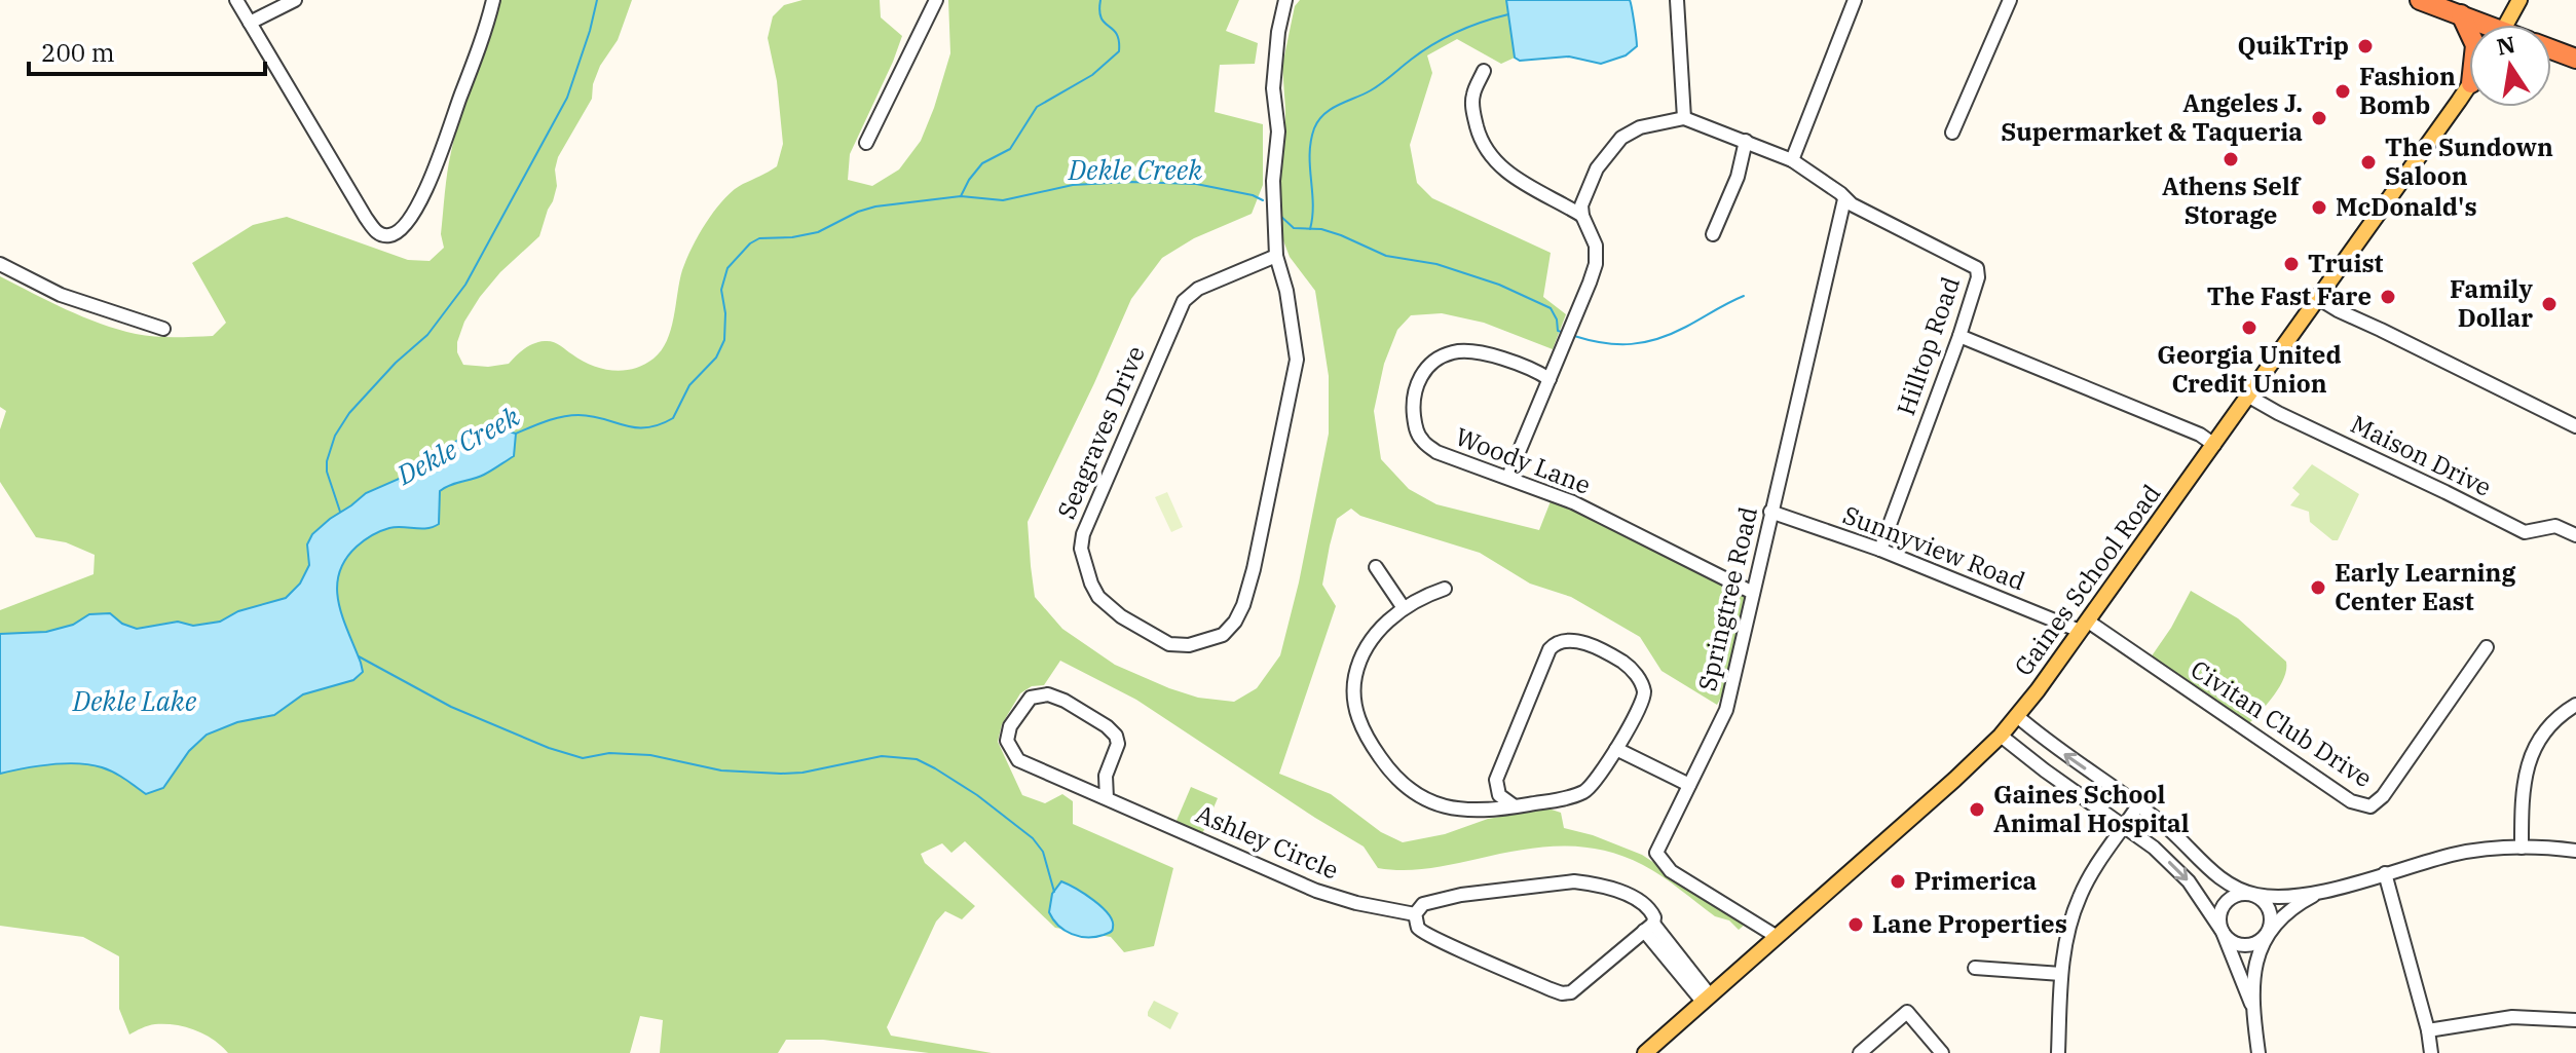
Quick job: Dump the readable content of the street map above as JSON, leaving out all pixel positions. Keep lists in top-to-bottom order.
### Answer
{
  "streets": {
    "main road": ["Gaines School Road"],
    "street": [
      "Hilltop Road",
      "Seagraves Drive",
      "Maison Drive",
      "Woody Lane",
      "Sunnyview Road",
      "Springtree Road",
      "Civitan Club Drive",
      "Ashley Circle"
    ]
  },
  "crossings": [
    ["Hilltop Road", "Sunnyview Road"],
    ["Hilltop Road", "Springtree Road"],
    ["Maison Drive", "Gaines School Road"],
    ["Woody Lane", "Springtree Road"],
    ["Sunnyview Road", "Gaines School Road"],
    ["Sunnyview Road", "Springtree Road"],
    ["Sunnyview Road", "Civitan Club Drive"],
    ["Gaines School Road", "Springtree Road"],
    ["Gaines School Road", "Civitan Club Drive"]
  ],
  "water": ["Dekle Creek", "Dekle Lake"],
  "places": [
    "QuikTrip",
    "Fashion Bomb",
    "Angeles J. Supermarket & Taqueria",
    "Athens Self Storage",
    "The Sundown Saloon",
    "McDonald's",
    "Truist",
    "The Fast Fare",
    "Family Dollar",
    "Georgia United Credit Union",
    "Early Learning Center East",
    "Gaines School Animal Hospital",
    "Primerica",
    "Lane Properties"
  ],
  "scale_bar": "200 m",
  "north": "top"
}
